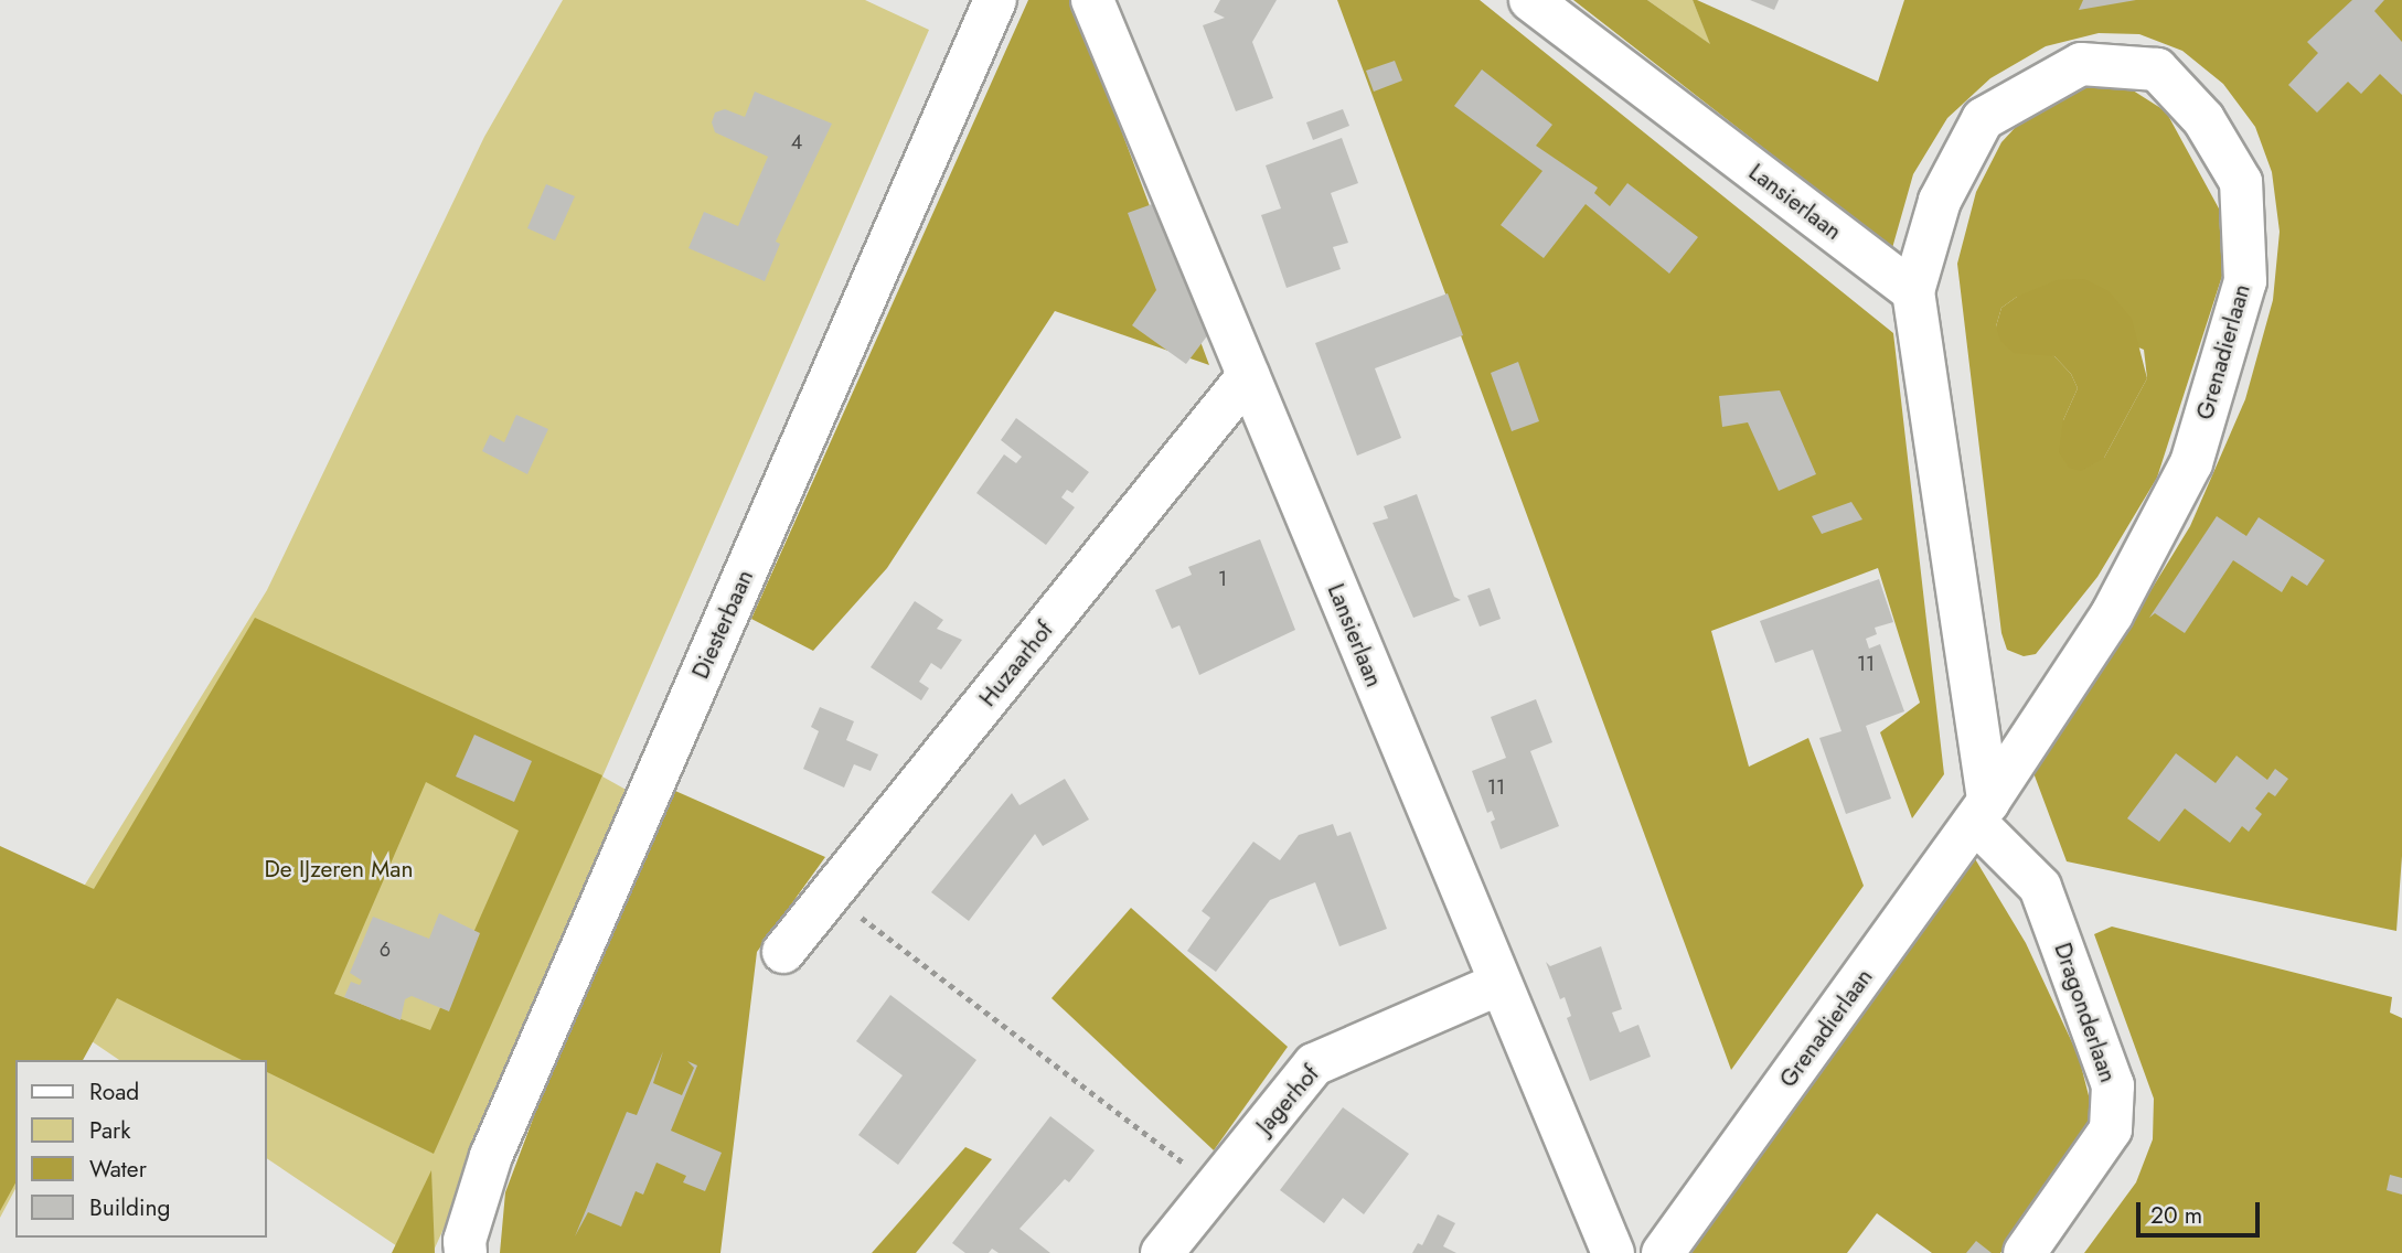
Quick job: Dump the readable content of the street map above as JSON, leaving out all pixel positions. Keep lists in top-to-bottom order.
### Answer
{
  "streets": {
    "street": [
      "Lansierlaan",
      "Grenadierlaan",
      "Diesterbaan",
      "Huzaarhof",
      "Dragonderlaan",
      "Jagerhof"
    ]
  },
  "crossings": [
    ["Lansierlaan", "Grenadierlaan"],
    ["Lansierlaan", "Huzaarhof"],
    ["Lansierlaan", "Jagerhof"],
    ["Grenadierlaan", "Dragonderlaan"]
  ],
  "parks": ["De IJzeren Man"],
  "house_numbers": [
    "4",
    "1",
    "11",
    "11",
    "6"
  ],
  "legend": [
    "Road",
    "Park",
    "Water",
    "Building"
  ],
  "scale_bar": "20 m"
}
